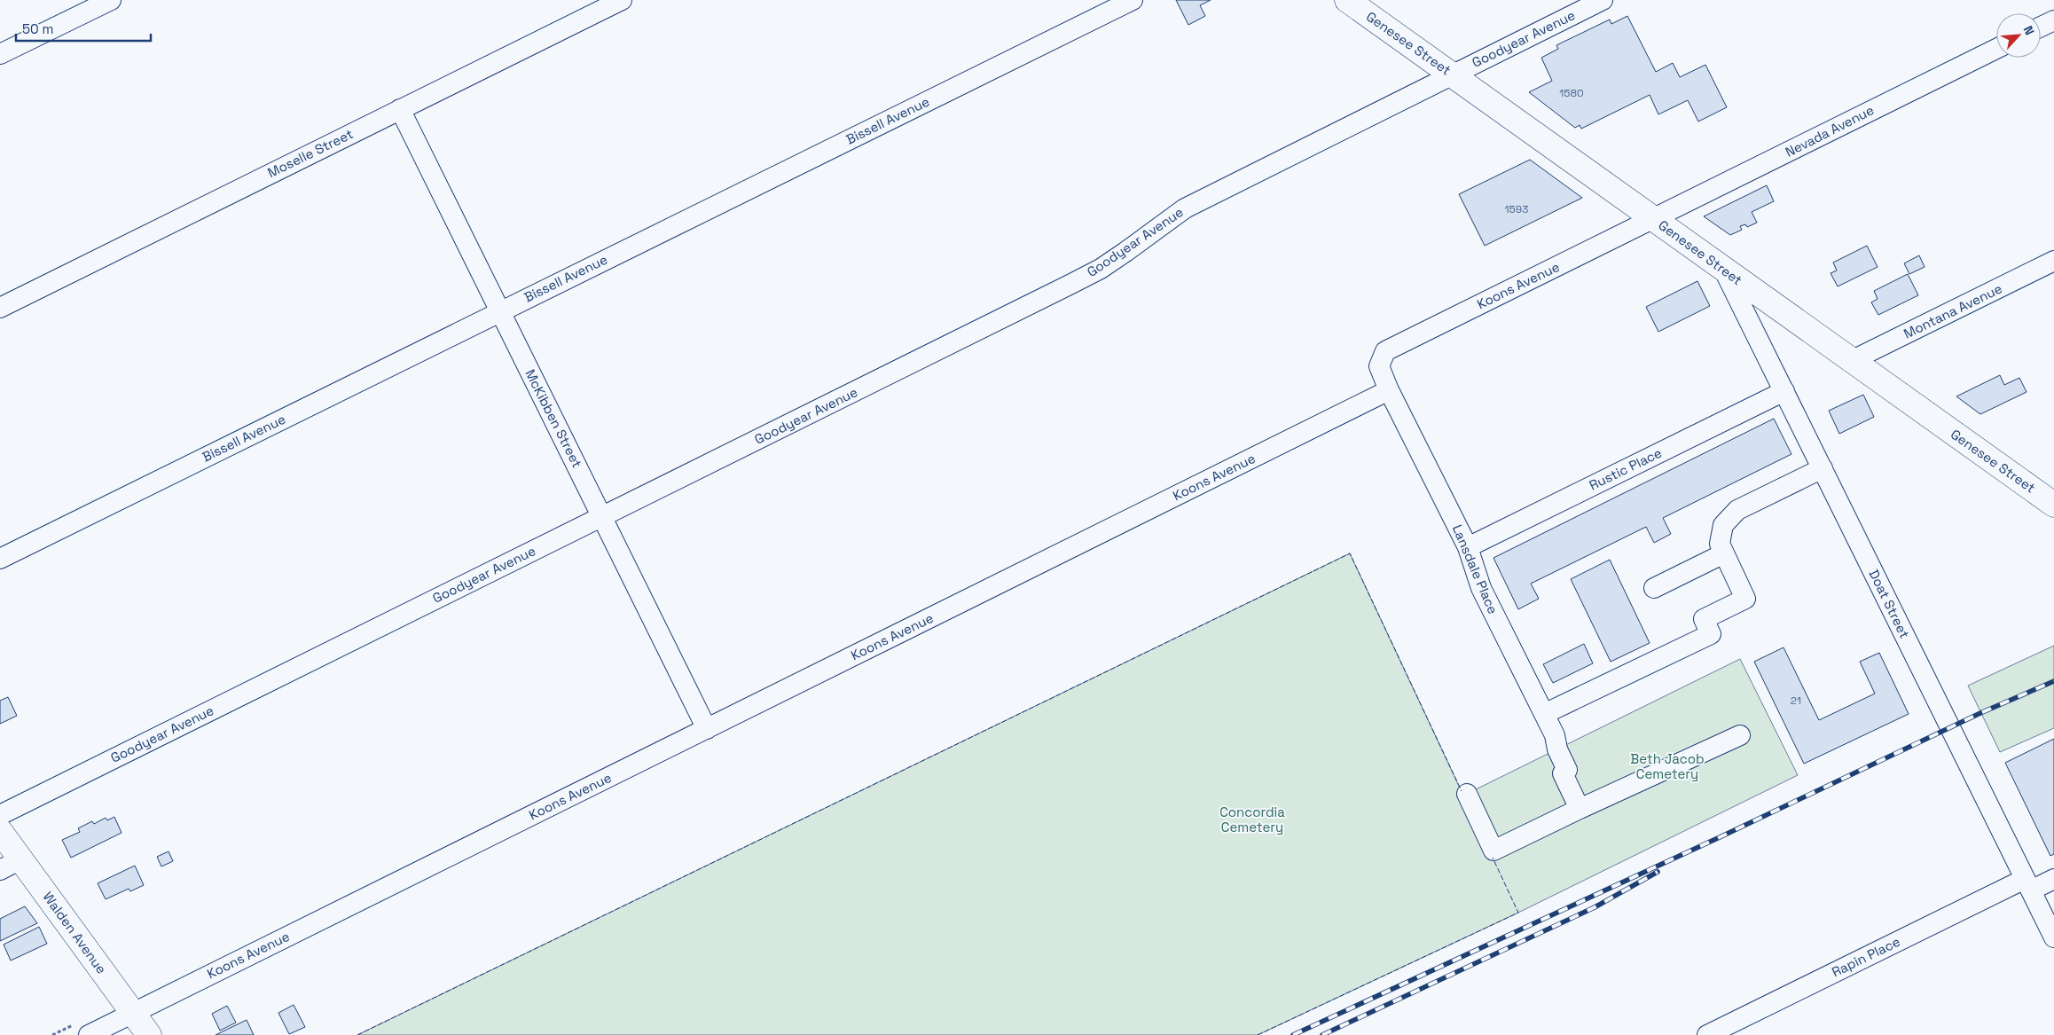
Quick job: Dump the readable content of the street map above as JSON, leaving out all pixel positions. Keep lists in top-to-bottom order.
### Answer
{
  "streets": {
    "main road": ["Genesee Street", "Walden Avenue"],
    "street": [
      "Goodyear Avenue",
      "Bissell Avenue",
      "Nevada Avenue",
      "Moselle Street",
      "Koons Avenue",
      "Montana Avenue",
      "McKibben Street",
      "Rustic Place",
      "Lansdale Place",
      "Doat Street",
      "Rapin Place"
    ]
  },
  "crossings": [
    ["Goodyear Avenue", "Genesee Street"],
    ["Goodyear Avenue", "McKibben Street"],
    ["Genesee Street", "Nevada Avenue"],
    ["Genesee Street", "Koons Avenue"],
    ["Genesee Street", "Montana Avenue"],
    ["Genesee Street", "Doat Street"],
    ["Bissell Avenue", "McKibben Street"],
    ["Nevada Avenue", "Koons Avenue"],
    ["Moselle Street", "McKibben Street"],
    ["Koons Avenue", "McKibben Street"],
    ["Koons Avenue", "Lansdale Place"],
    ["Koons Avenue", "Walden Avenue"],
    ["Rustic Place", "Lansdale Place"],
    ["Rustic Place", "Doat Street"],
    ["Doat Street", "Rapin Place"]
  ],
  "parks": ["Beth Jacob Cemetery", "Concordia Cemetery"],
  "house_numbers": ["1580", "1593", "21"],
  "scale_bar": "50 m",
  "north": "top right"
}
